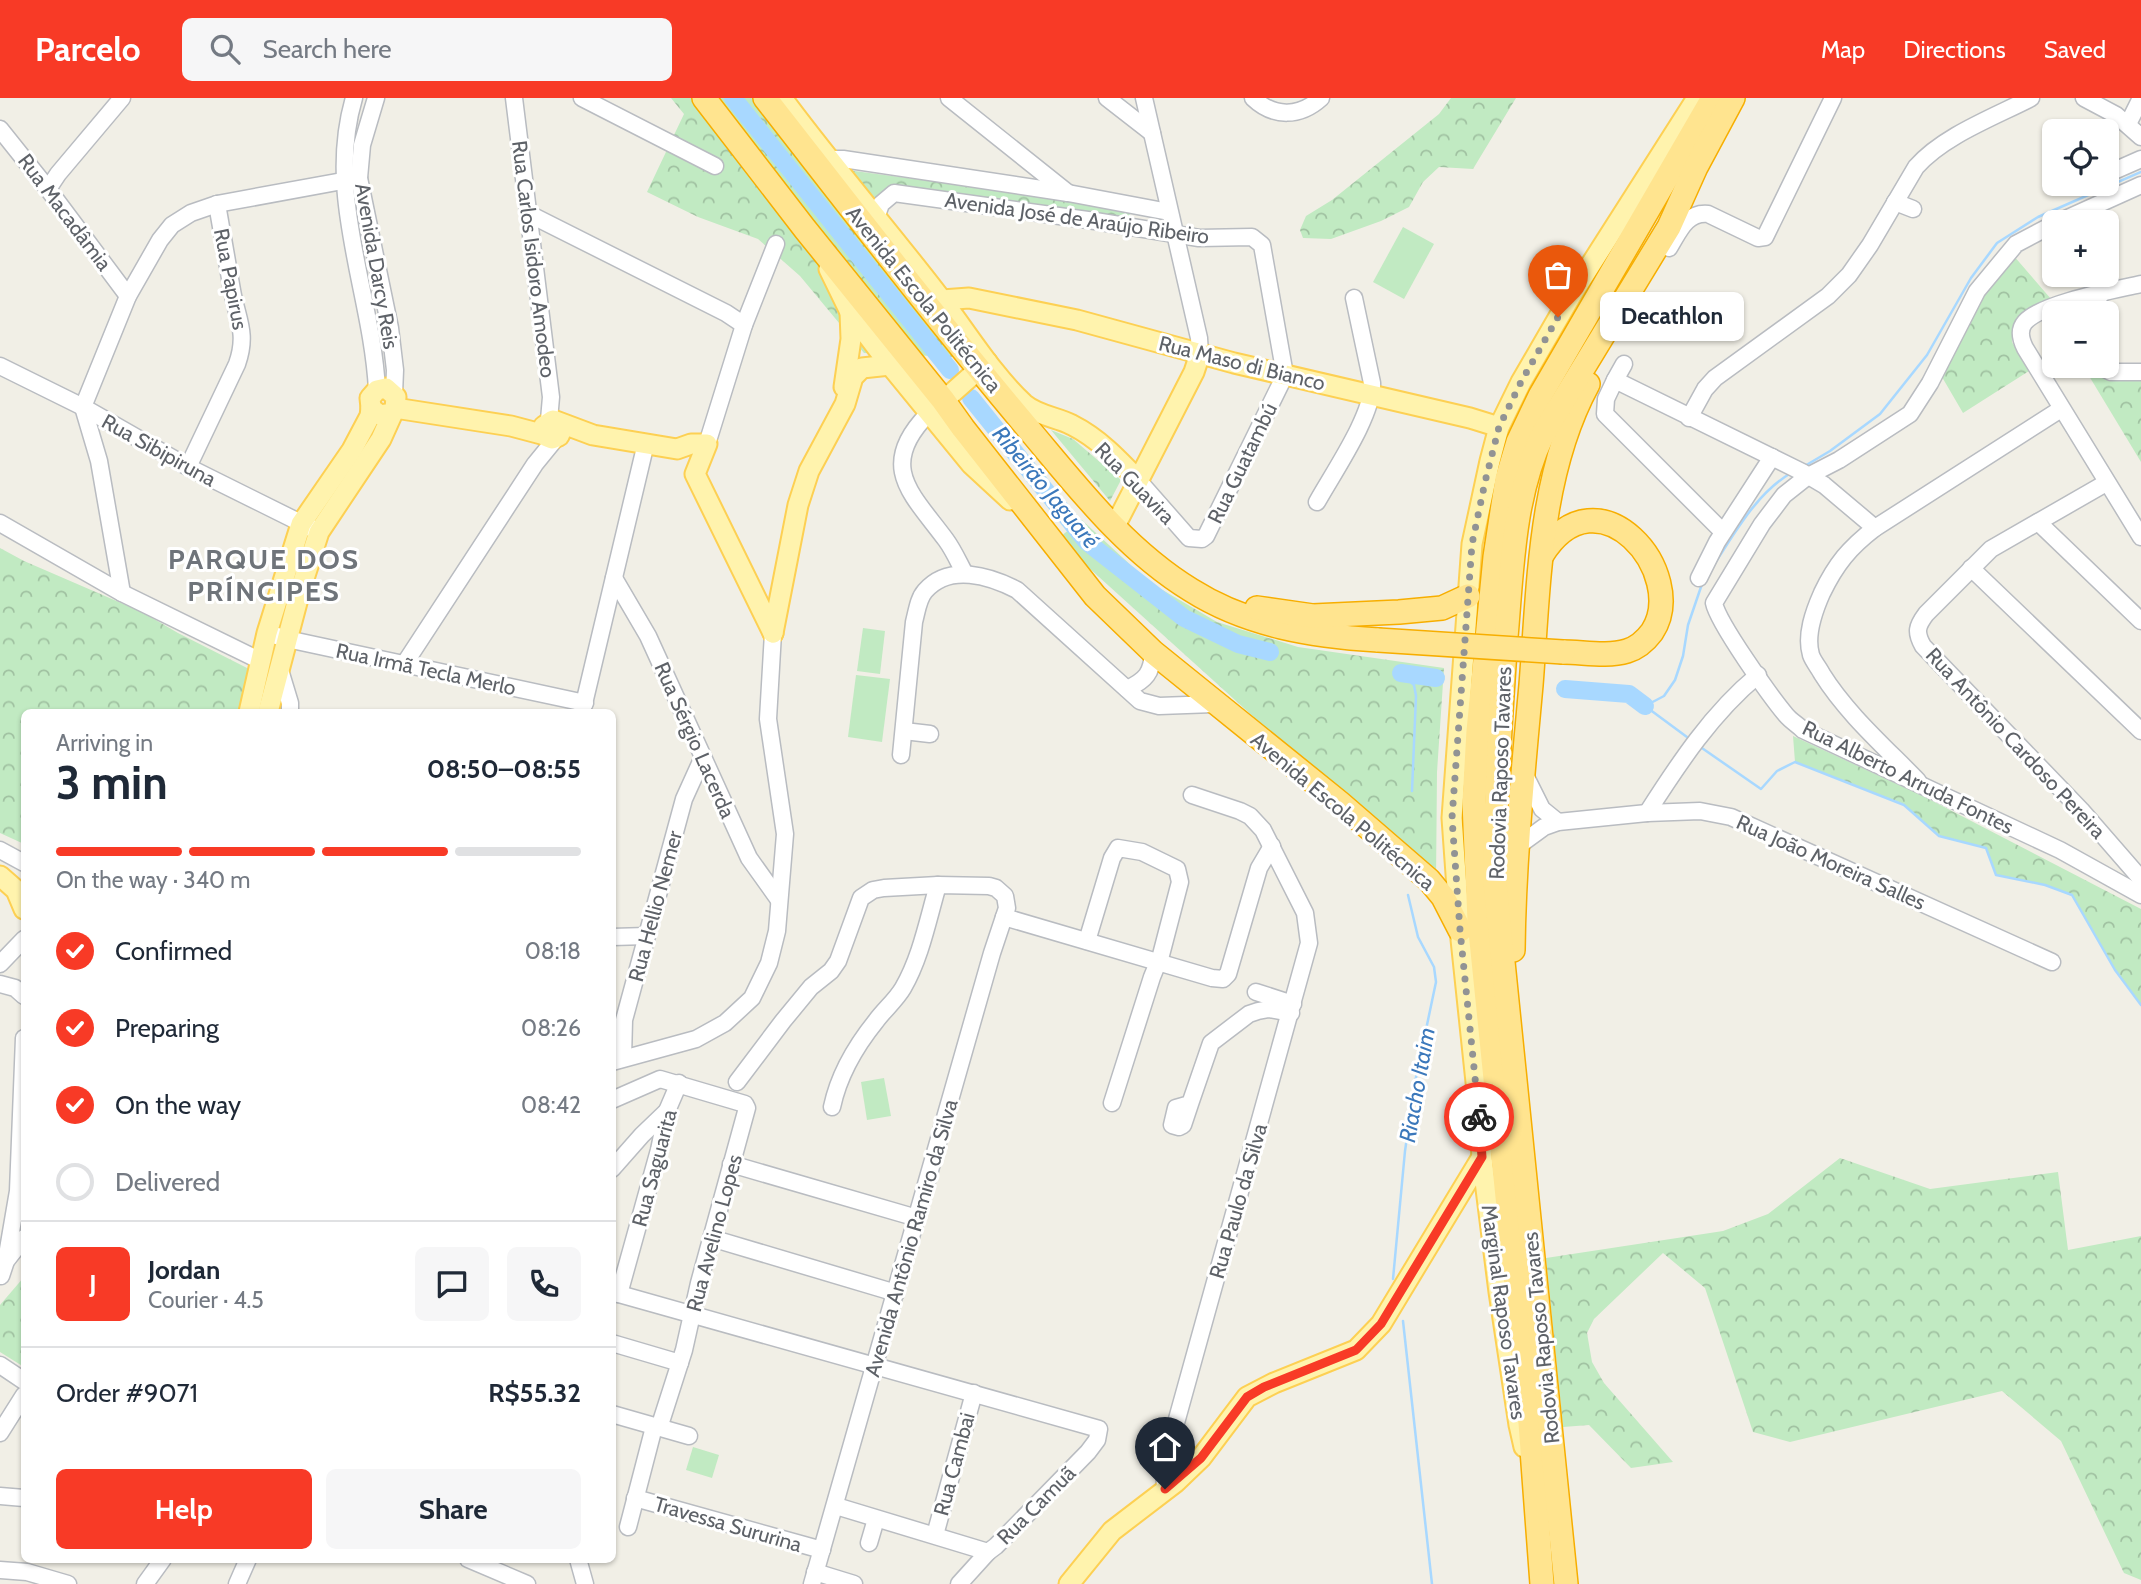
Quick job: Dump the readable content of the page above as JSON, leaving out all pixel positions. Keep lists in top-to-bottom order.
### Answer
{
  "streets": {
    "highway": ["Avenida Escola Politécnica", "Rodovia Raposo Tavares"],
    "main road": [
      "Avenida Darcy Reis",
      "Rua Maso di Bianco",
      "Rua Guavira",
      "Marginal Raposo Tavares"
    ],
    "street": [
      "Rua Macadâmia",
      "Avenida José de Araújo Ribeiro",
      "Rua Carlos Isidoro Amodeo",
      "Rua Papirus",
      "Rua Sibipiruna",
      "Rua Guatambú",
      "Rua Irmã Tecla Merlo",
      "Rua Sérgio Lacerda",
      "Rua Antônio Cardoso Pereira",
      "Rua Alberto Arruda Fontes",
      "Rua João Moreira Salles",
      "Rua Hellio Nemer",
      "Rua Saguarita",
      "Rua Paulo da Silva",
      "Rua Avelino Lopes",
      "Avenida Antônio Ramiro da Silva",
      "Rua Cambai",
      "Rua Camuã",
      "Travessa Sururina"
    ]
  },
  "crossings": [
    ["Avenida José de Araújo Ribeiro", "Rua Maso di Bianco"],
    ["Avenida José de Araújo Ribeiro", "Rua Guatambú"],
    ["Avenida José de Araújo Ribeiro", "Rua Guavira"],
    ["Rua Carlos Isidoro Amodeo", "Rua Irmã Tecla Merlo"],
    ["Avenida Darcy Reis", "Rua Sibipiruna"],
    ["Avenida Darcy Reis", "Rua Irmã Tecla Merlo"],
    ["Rua Papirus", "Rua Sibipiruna"],
    ["Avenida Escola Politécnica", "Rua Guavira"],
    ["Avenida Escola Politécnica", "Marginal Raposo Tavares"],
    ["Rua Maso di Bianco", "Rua Guatambú"],
    ["Rua Maso di Bianco", "Rua Guavira"],
    ["Rua Maso di Bianco", "Marginal Raposo Tavares"],
    ["Rua Guatambú", "Rua Guavira"],
    ["Rua Sérgio Lacerda", "Rua Hellio Nemer"],
    ["Rodovia Raposo Tavares", "Marginal Raposo Tavares"],
    ["Rua Saguarita", "Rua Avelino Lopes"],
    ["Rua Avelino Lopes", "Travessa Sururina"],
    ["Avenida Antônio Ramiro da Silva", "Rua Camuã"],
    ["Avenida Antônio Ramiro da Silva", "Travessa Sururina"],
    ["Rua Cambai", "Rua Camuã"]
  ],
  "districts": ["PARQUE DOS PRÍNCIPES"],
  "water": ["Ribeirão Jaguaré", "Riacho Itaim"],
  "places": ["Decathlon"],
  "page": {
    "header": "Parcelo",
    "search": "Search here",
    "nav": ["Map", "Directions", "Saved"],
    "map_buttons": ["+", "−"],
    "bubble": "Decathlon",
    "heading": ["3 min", "Arriving in", "08:50–08:55"],
    "panel": [
      "Jordan",
      "Courier · 4.5",
      "Order #9071",
      "R$55.32"
    ],
    "bar": "On the way · 340 m",
    "list": [
      ["Confirmed", "08:18"],
      ["Preparing", "08:26"],
      ["On the way", "08:42"],
      "Delivered"
    ],
    "round": "J",
    "buttons": ["Help", "Share"]
  }
}
